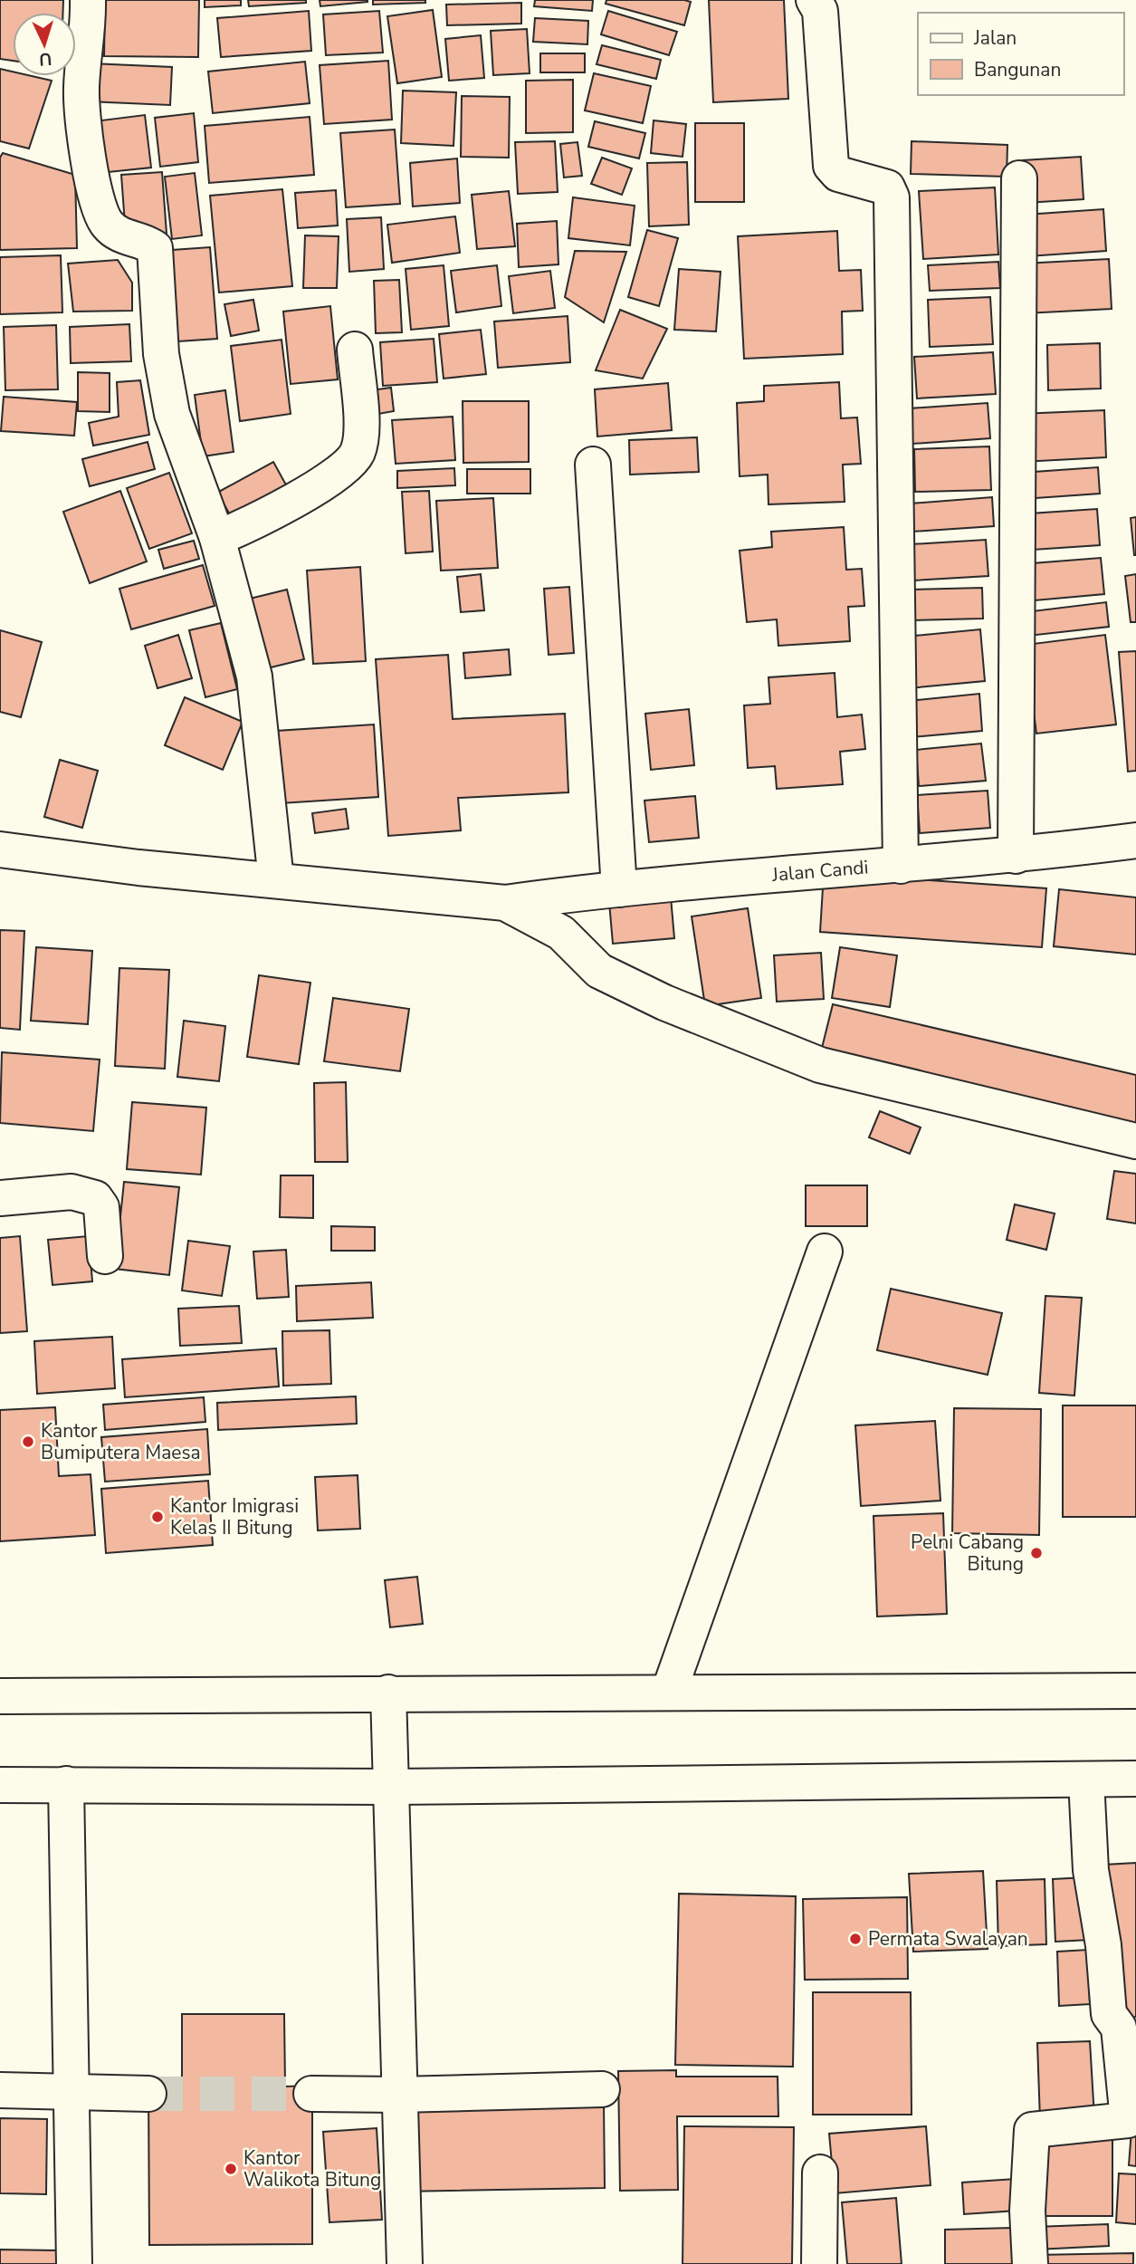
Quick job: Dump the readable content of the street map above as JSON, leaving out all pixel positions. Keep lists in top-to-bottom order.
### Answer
{
  "streets": {
    "main road": ["Jalan Candi"]
  },
  "places": [
    "Kantor Bumiputera Maesa",
    "Kantor Imigrasi Kelas II Bitung",
    "Pelni Cabang Bitung",
    "Permata Swalayan",
    "Kantor Walikota Bitung"
  ],
  "legend": ["Jalan", "Bangunan"],
  "north": "bottom"
}
